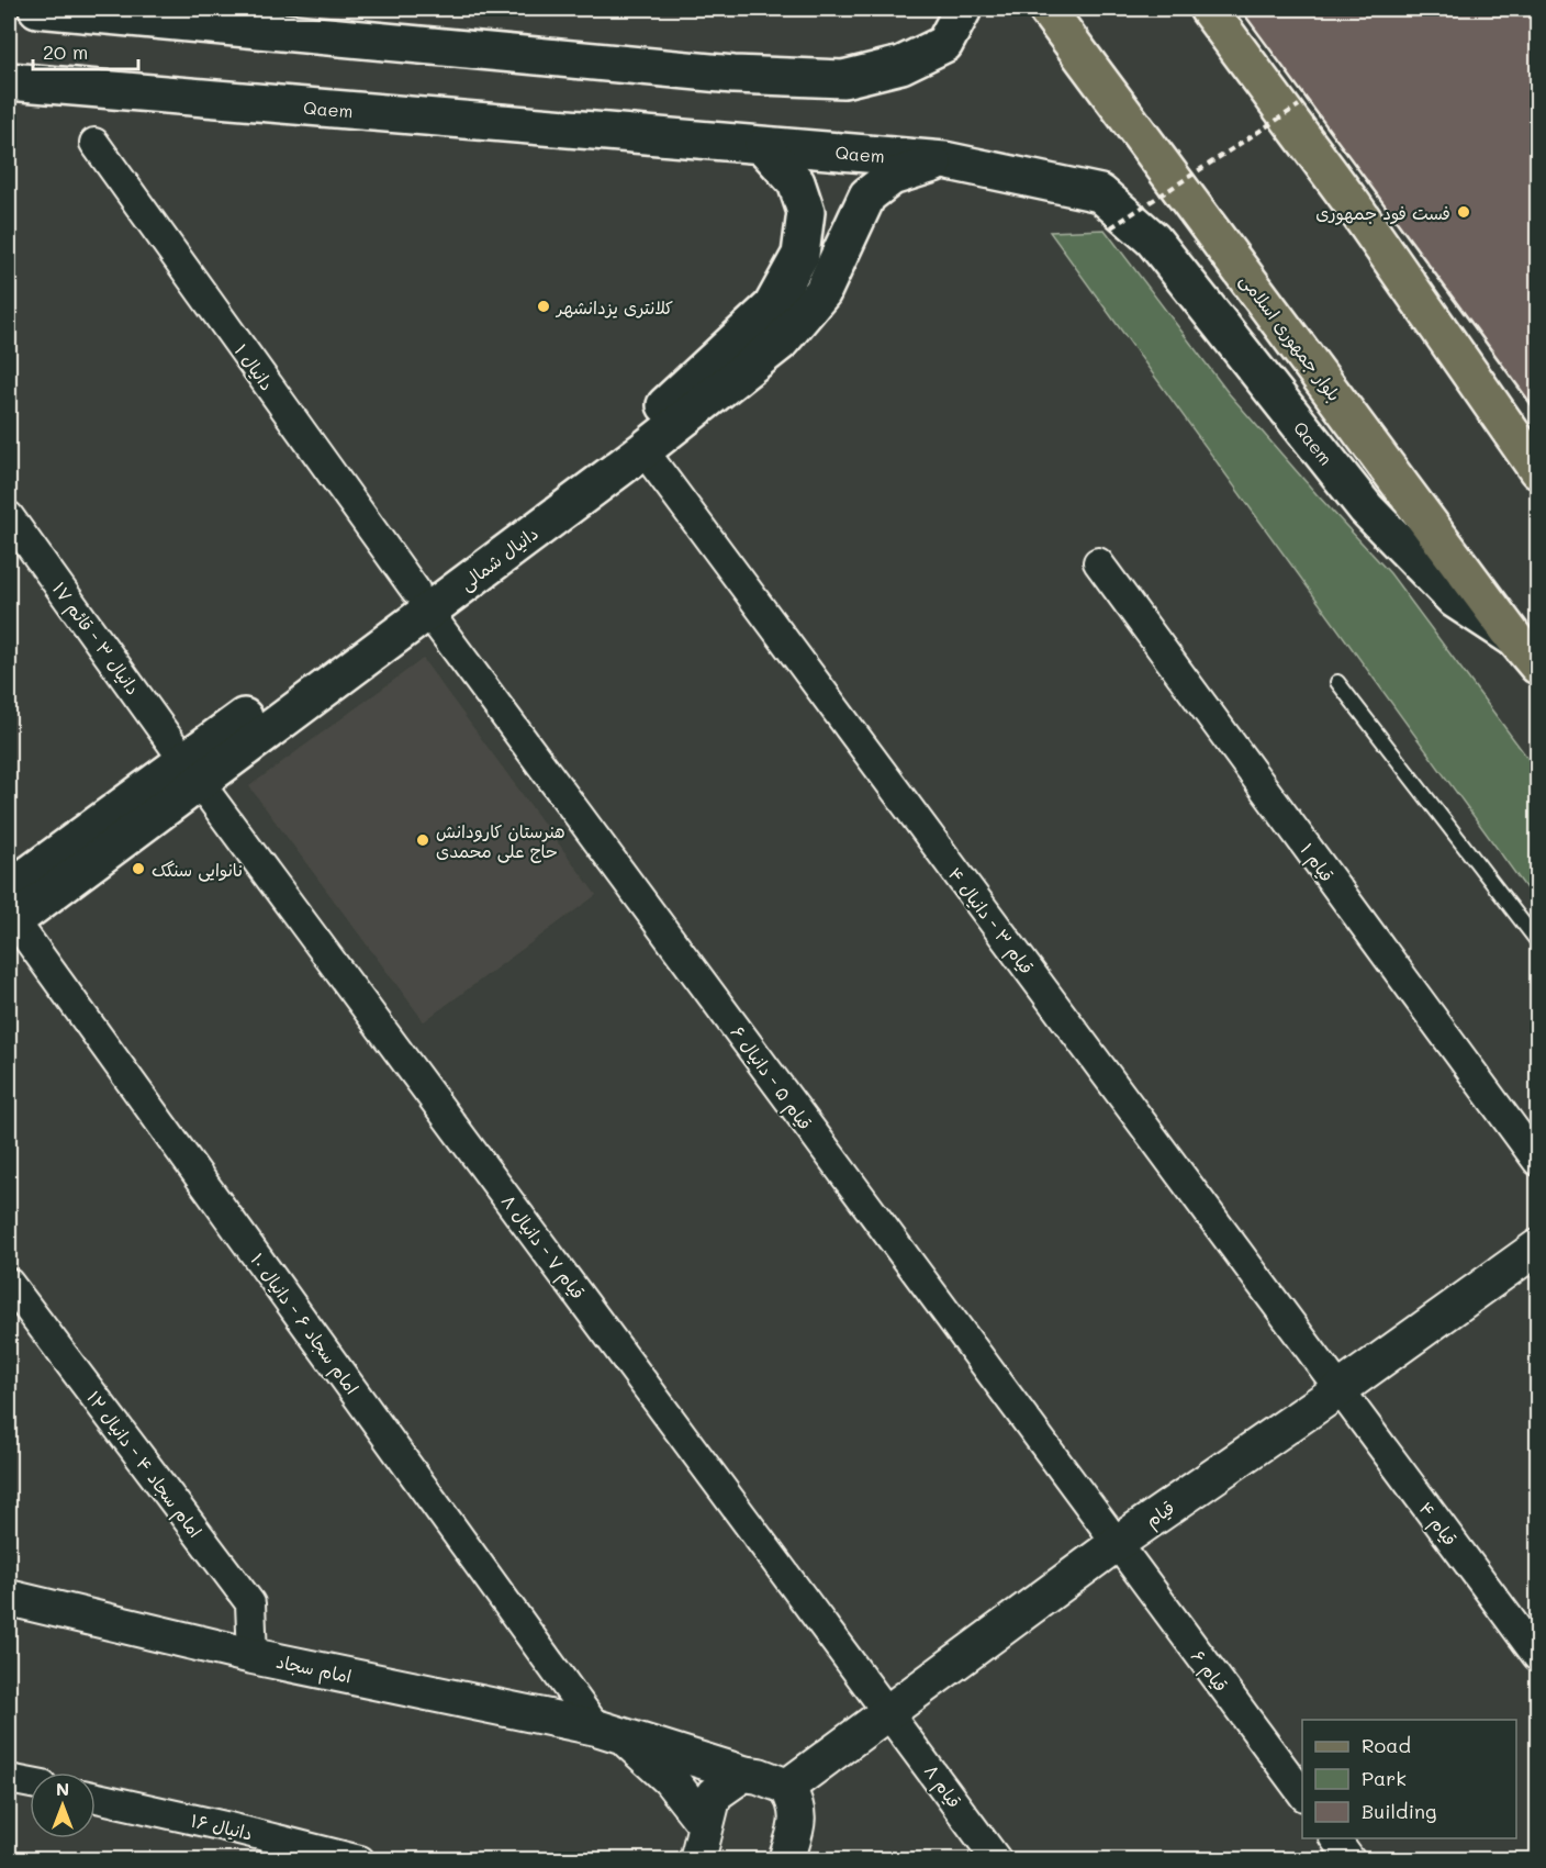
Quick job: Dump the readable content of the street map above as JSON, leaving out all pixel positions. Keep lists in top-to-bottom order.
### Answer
{
  "streets": {
    "main road": ["Qaem", "بلوار جمهوری اسلامی", "دانیال شمالی"],
    "street": [
      "دانیال ۱",
      "دانیال ۳ - قائم ۱۷",
      "قیام ۱",
      "قیام ۳ - دانیال ۴",
      "قیام ۵ - دانیال ۶",
      "قیام ۷ - دانیال ۸",
      "امام سجاد ۶ - دانیال ۱۰",
      "امام سجاد ۴ - دانیال ۱۲",
      "قیام",
      "قیام ۴",
      "امام سجاد",
      "قیام ۶",
      "قیام ۸",
      "دانیال ۱۶"
    ]
  },
  "crossings": [
    ["Qaem", "بلوار جمهوری اسلامی"],
    ["Qaem", "دانیال شمالی"],
    ["دانیال ۱", "دانیال شمالی"],
    ["دانیال ۱", "قیام ۵ - دانیال ۶"],
    ["دانیال شمالی", "دانیال ۳ - قائم ۱۷"],
    ["دانیال شمالی", "قیام ۳ - دانیال ۴"],
    ["دانیال شمالی", "قیام ۵ - دانیال ۶"],
    ["دانیال شمالی", "قیام ۷ - دانیال ۸"],
    ["دانیال شمالی", "امام سجاد ۶ - دانیال ۱۰"],
    ["دانیال ۳ - قائم ۱۷", "قیام ۷ - دانیال ۸"],
    ["قیام ۳ - دانیال ۴", "قیام"],
    ["قیام ۳ - دانیال ۴", "قیام ۴"],
    ["قیام ۵ - دانیال ۶", "قیام"],
    ["قیام ۵ - دانیال ۶", "قیام ۶"],
    ["قیام ۷ - دانیال ۸", "قیام"],
    ["قیام ۷ - دانیال ۸", "قیام ۸"],
    ["امام سجاد ۶ - دانیال ۱۰", "امام سجاد"],
    ["امام سجاد ۴ - دانیال ۱۲", "امام سجاد"],
    ["قیام", "قیام ۴"],
    ["قیام", "امام سجاد"],
    ["قیام", "قیام ۶"],
    ["قیام", "قیام ۸"]
  ],
  "places": [
    "فست فود جمهوری",
    "کلانتری یزدانشهر",
    "هنرستان کارودانش حاج علی محمدی",
    "نانوایی سنگک"
  ],
  "legend": ["Road", "Park", "Building"],
  "scale_bar": "20 m",
  "north": "top"
}
